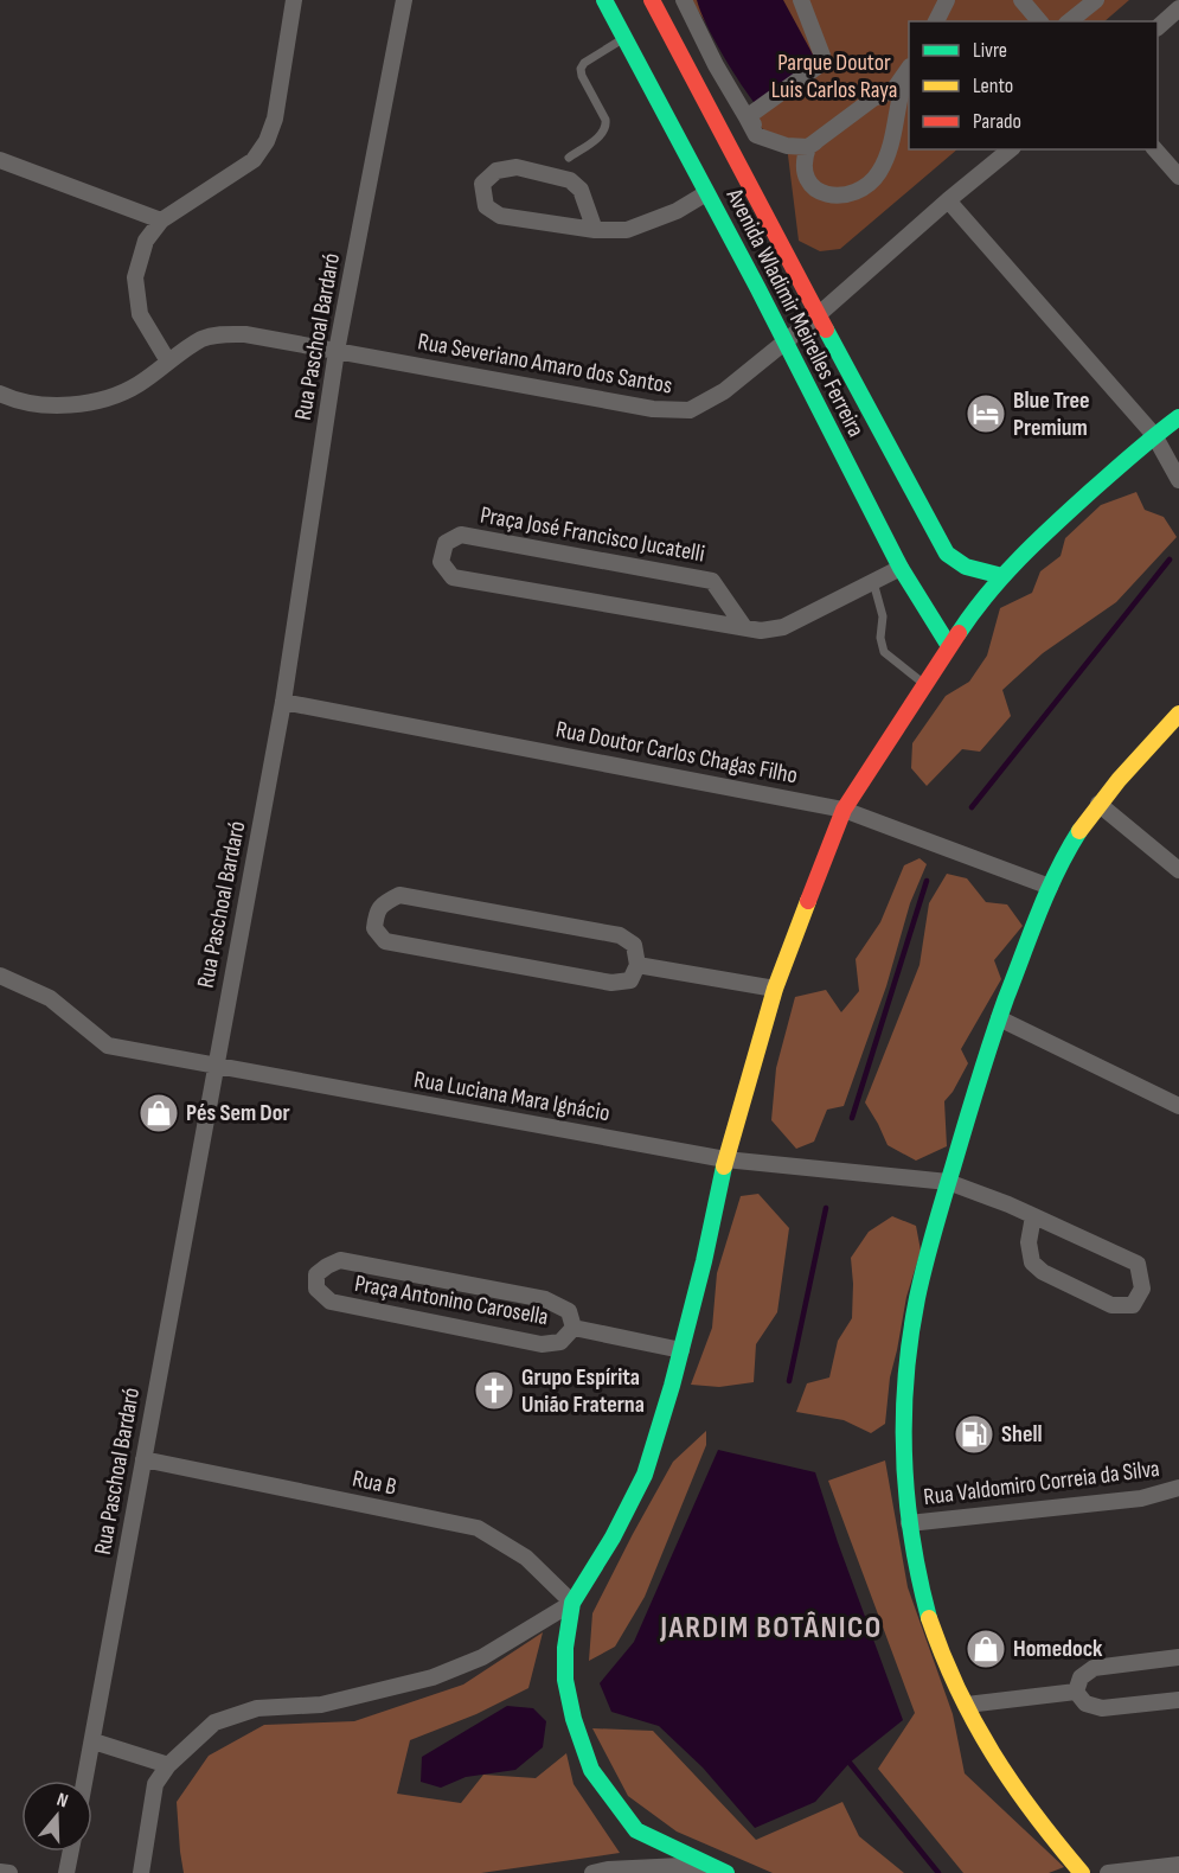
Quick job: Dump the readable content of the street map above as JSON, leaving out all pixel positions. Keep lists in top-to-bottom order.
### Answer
{
  "streets": {
    "main road": ["Avenida Wladimir Meirelles Ferreira"],
    "street": [
      "Rua Paschoal Bardaró",
      "Rua Severiano Amaro dos Santos",
      "Praça José Francisco Jucatelli",
      "Rua Doutor Carlos Chagas Filho",
      "Rua Luciana Mara Ignácio",
      "Praça Antonino Carosella",
      "Rua B",
      "Rua Valdomiro Correia da Silva"
    ]
  },
  "crossings": [
    ["Avenida Wladimir Meirelles Ferreira", "Rua Severiano Amaro dos Santos"],
    ["Avenida Wladimir Meirelles Ferreira", "Praça José Francisco Jucatelli"],
    ["Rua Paschoal Bardaró", "Rua Severiano Amaro dos Santos"],
    ["Rua Paschoal Bardaró", "Rua Doutor Carlos Chagas Filho"],
    ["Rua Paschoal Bardaró", "Rua Luciana Mara Ignácio"],
    ["Rua Paschoal Bardaró", "Rua B"]
  ],
  "districts": ["JARDIM BOTÂNICO"],
  "parks": ["Parque Doutor Luis Carlos Raya"],
  "places": {
    "hotel": ["Blue Tree Premium"],
    "shop": ["Pés Sem Dor", "Homedock"],
    "church": ["Grupo Espírita União Fraterna"],
    "fuel station": ["Shell"]
  },
  "legend": ["Livre", "Lento", "Parado"],
  "north": "top"
}
